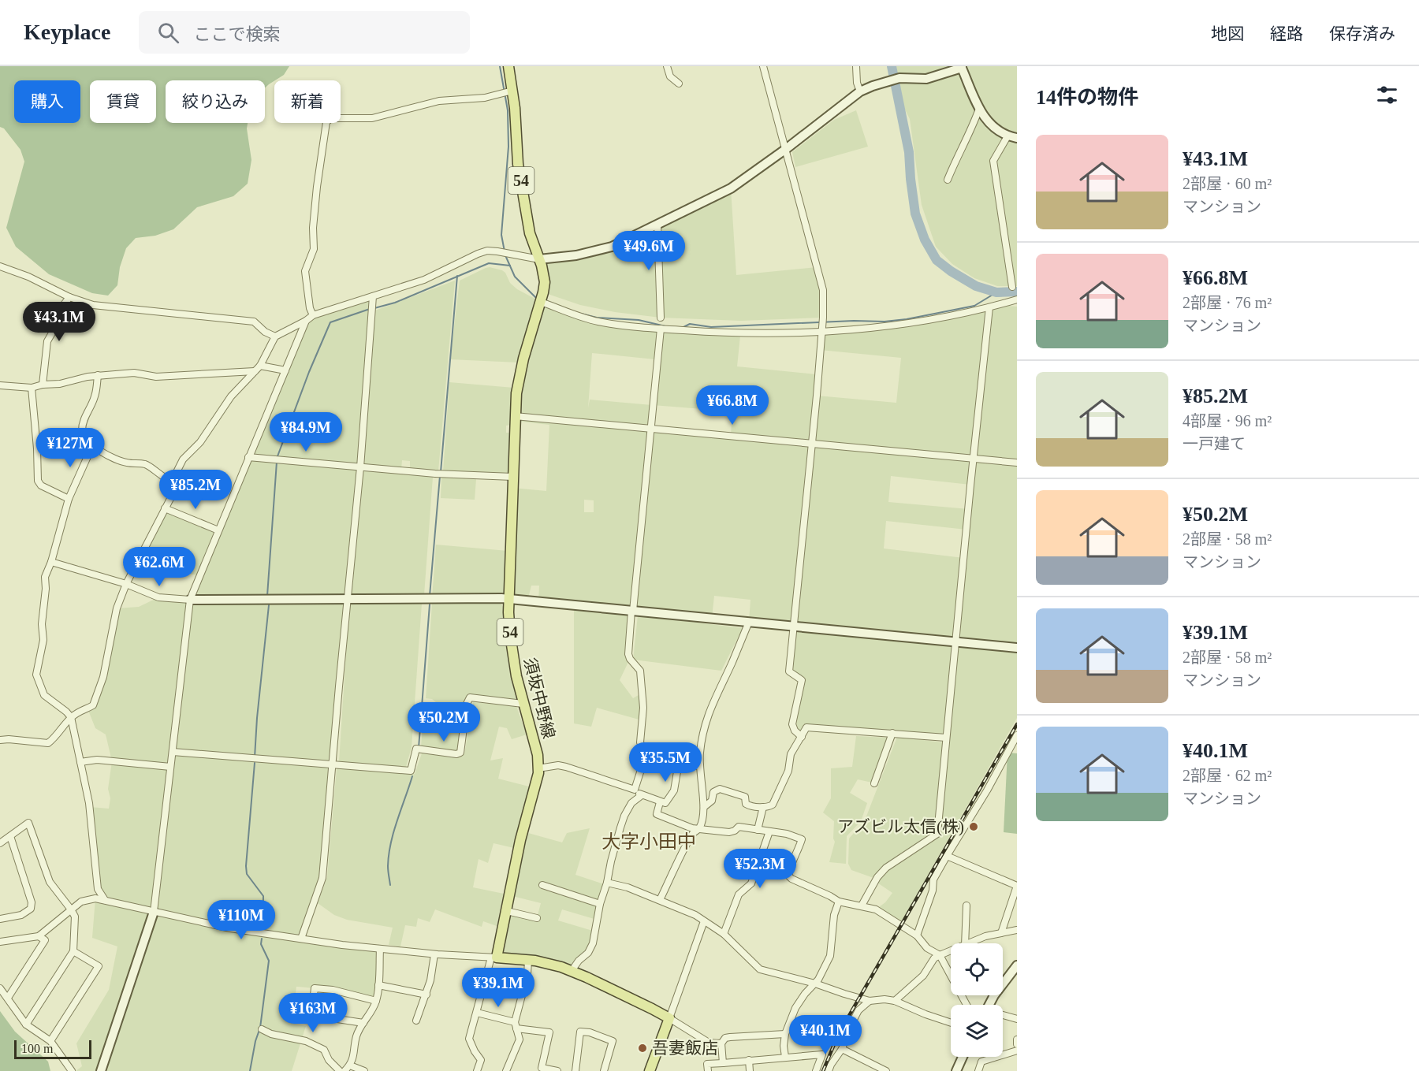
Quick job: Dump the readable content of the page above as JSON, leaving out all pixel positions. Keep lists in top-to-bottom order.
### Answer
{
  "streets": {
    "main road": ["54", "須坂中野線"]
  },
  "districts": ["大字小田中"],
  "places": ["アズビル太信(株)", "吾妻飯店"],
  "scale_bar": "100 m",
  "page": {
    "header": "Keyplace",
    "search": "ここで検索",
    "nav": ["地図", "経路", "保存済み"],
    "heading": "14件の物件",
    "chip": [
      "購入",
      "賃貸",
      "絞り込み",
      "新着"
    ],
    "list": [
      {
        "name": "¥43.1M",
        "note": "2部屋 · 60 m² · マンション"
      },
      {
        "name": "¥66.8M",
        "note": "2部屋 · 76 m² · マンション"
      },
      {
        "name": "¥85.2M",
        "note": "4部屋 · 96 m² · 一戸建て"
      },
      {
        "name": "¥50.2M",
        "note": "2部屋 · 58 m² · マンション"
      },
      {
        "name": "¥39.1M",
        "note": "2部屋 · 58 m² · マンション"
      },
      {
        "name": "¥40.1M",
        "note": "2部屋 · 62 m² · マンション"
      }
    ],
    "price": [
      "¥49.6M",
      "¥43.1M",
      "¥66.8M",
      "¥84.9M",
      "¥127M",
      "¥85.2M",
      "¥62.6M",
      "¥50.2M",
      "¥35.5M",
      "¥52.3M",
      "¥110M",
      "¥39.1M",
      "¥163M",
      "¥40.1M"
    ],
    "scale": "100 m"
  }
}
